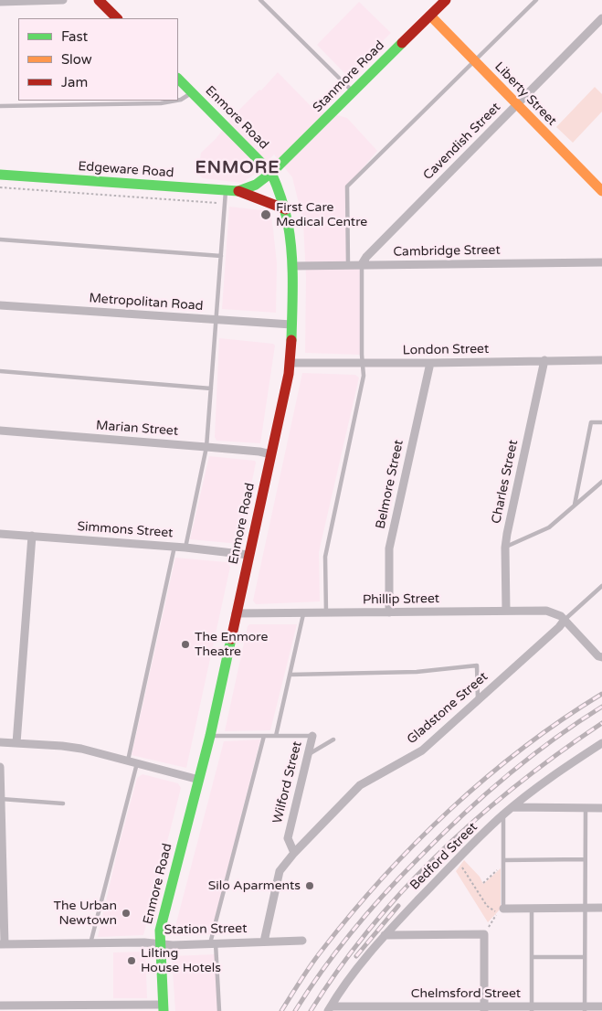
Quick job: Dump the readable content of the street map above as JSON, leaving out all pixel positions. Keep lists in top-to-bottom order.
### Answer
{
  "streets": {
    "main road": [
      "Stanmore Road",
      "Liberty Street",
      "Enmore Road",
      "Edgeware Road"
    ],
    "street": [
      "Cavendish Street",
      "Cambridge Street",
      "Metropolitan Road",
      "London Street",
      "Marian Street",
      "Charles Street",
      "Belmore Street",
      "Simmons Street",
      "Phillip Street",
      "Gladstone Street",
      "Wilford Street",
      "Bedford Street",
      "Station Street",
      "Chelmsford Street"
    ]
  },
  "crossings": [
    ["Stanmore Road", "Liberty Street"],
    ["Stanmore Road", "Enmore Road"],
    ["Stanmore Road", "Edgeware Road"],
    ["Liberty Street", "Cavendish Street"],
    ["Enmore Road", "Edgeware Road"],
    ["Enmore Road", "Cambridge Street"],
    ["Enmore Road", "Metropolitan Road"],
    ["Enmore Road", "London Street"],
    ["Enmore Road", "Marian Street"],
    ["Enmore Road", "Simmons Street"],
    ["Enmore Road", "Phillip Street"],
    ["Enmore Road", "Wilford Street"],
    ["Enmore Road", "Station Street"],
    ["Cavendish Street", "Cambridge Street"],
    ["London Street", "Charles Street"],
    ["London Street", "Belmore Street"],
    ["Charles Street", "Phillip Street"],
    ["Belmore Street", "Phillip Street"],
    ["Phillip Street", "Gladstone Street"],
    ["Gladstone Street", "Wilford Street"],
    ["Gladstone Street", "Station Street"],
    ["Bedford Street", "Chelmsford Street"]
  ],
  "districts": ["ENMORE"],
  "places": [
    "First Care Medical Centre",
    "The Enmore Theatre",
    "Silo Aparments",
    "The Urban Newtown",
    "Lilting House Hotels"
  ],
  "legend": ["Fast", "Slow", "Jam"]
}
